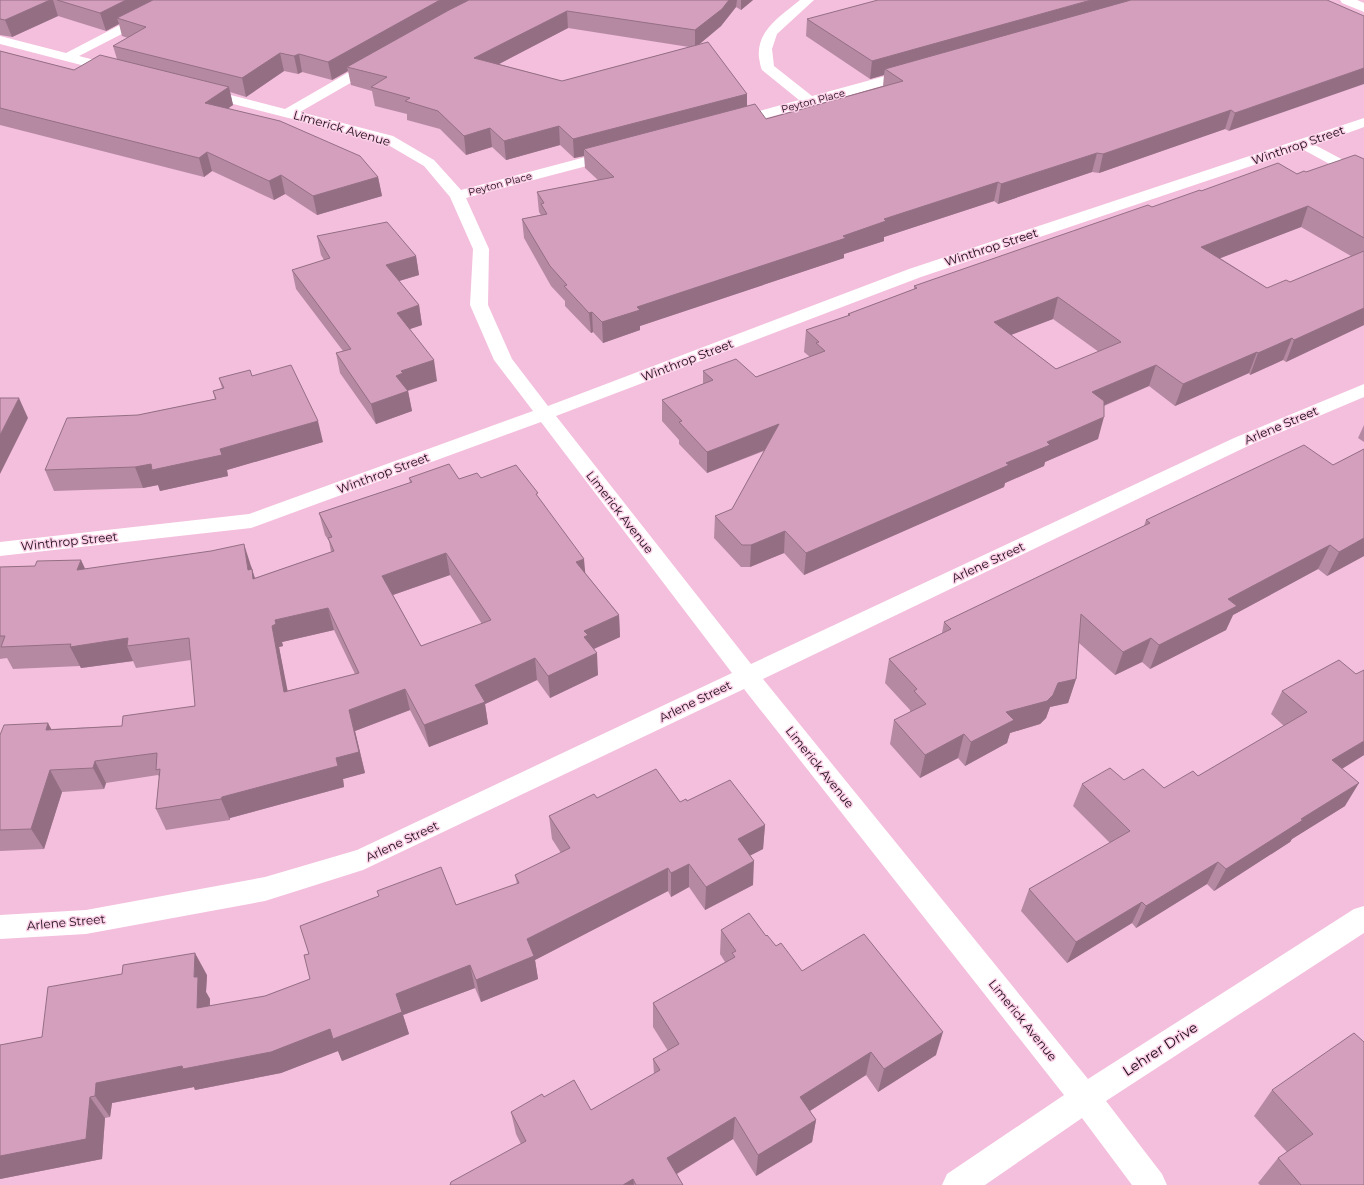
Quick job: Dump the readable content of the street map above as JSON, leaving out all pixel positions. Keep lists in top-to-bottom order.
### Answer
{
  "streets": {
    "street": [
      "Peyton Place",
      "Limerick Avenue",
      "Winthrop Street",
      "Arlene Street",
      "Lehrer Drive"
    ]
  },
  "crossings": [
    ["Peyton Place", "Limerick Avenue"],
    ["Limerick Avenue", "Winthrop Street"],
    ["Limerick Avenue", "Arlene Street"],
    ["Limerick Avenue", "Lehrer Drive"]
  ]
}
